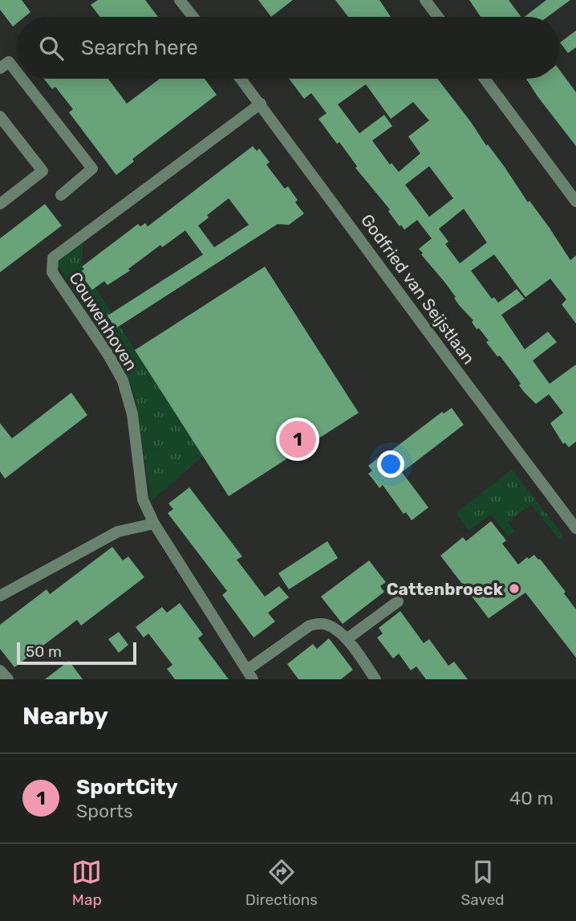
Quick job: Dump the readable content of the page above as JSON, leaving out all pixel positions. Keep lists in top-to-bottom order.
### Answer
{
  "streets": {
    "street": ["Godfried van Seijstlaan", "Couwenhoven"]
  },
  "crossings": [
    ["Godfried van Seijstlaan", "Couwenhoven"]
  ],
  "places": ["Cattenbroeck"],
  "scale_bar": "50 m",
  "page": {
    "search": "Search here",
    "pins": "1",
    "scale": "50 m",
    "heading": "Nearby",
    "list": [
      {
        "mark": "1",
        "name": "SportCity",
        "note": "Sports",
        "value": "40 m"
      }
    ],
    "nav": ["Map", "Directions", "Saved"]
  }
}
